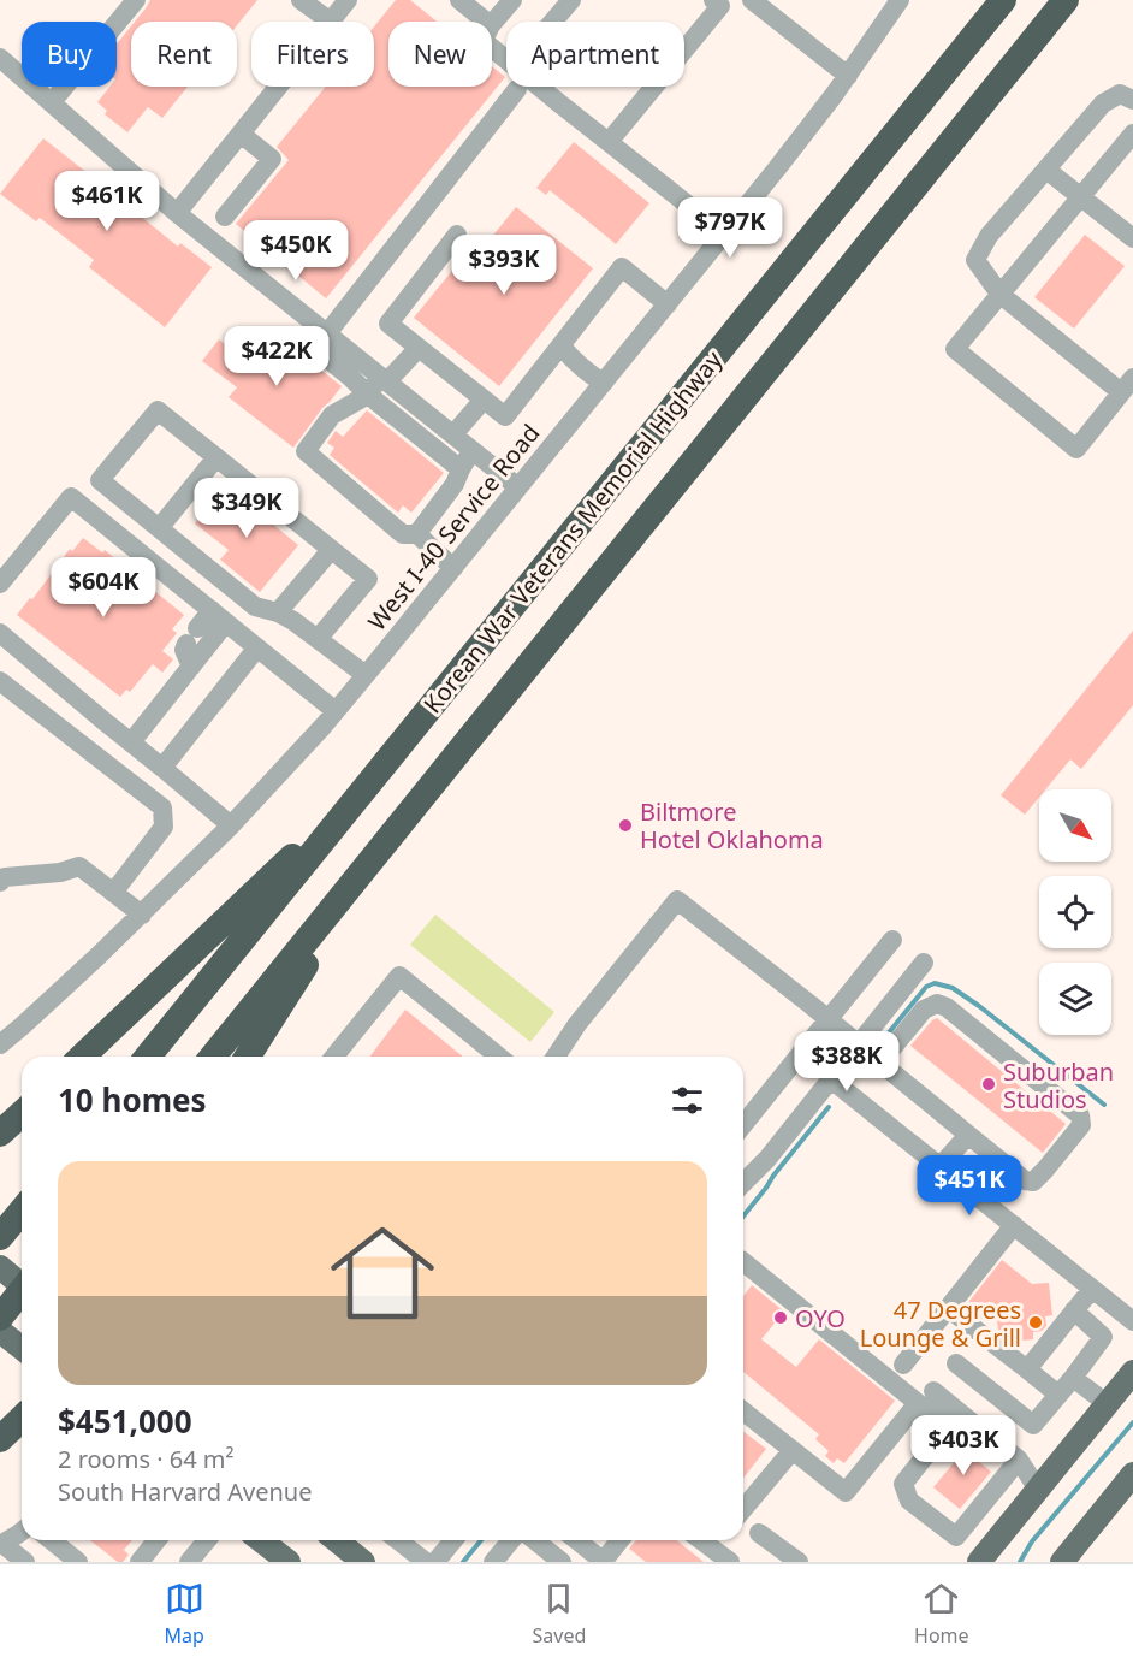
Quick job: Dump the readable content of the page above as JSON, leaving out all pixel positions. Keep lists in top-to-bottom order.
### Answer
{
  "streets": {
    "highway": ["Korean War Veterans Memorial Highway"],
    "street": ["West I-40 Service Road"]
  },
  "places": [
    "Biltmore Hotel Oklahoma",
    "Suburban Studios",
    "OYO",
    "47 Degrees Lounge & Grill"
  ],
  "north": "bottom right",
  "page": {
    "chip": [
      "Buy",
      "Rent",
      "Filters",
      "New",
      "Apartment"
    ],
    "price": [
      "$461K",
      "$797K",
      "$450K",
      "$393K",
      "$422K",
      "$349K",
      "$604K",
      "$388K",
      "$451K",
      "$403K"
    ],
    "heading": "10 homes",
    "list": [
      {
        "name": "$451,000",
        "note": "2 rooms · 64 m² · South Harvard Avenue"
      }
    ],
    "tabs": ["Map", "Saved", "Home"]
  }
}
